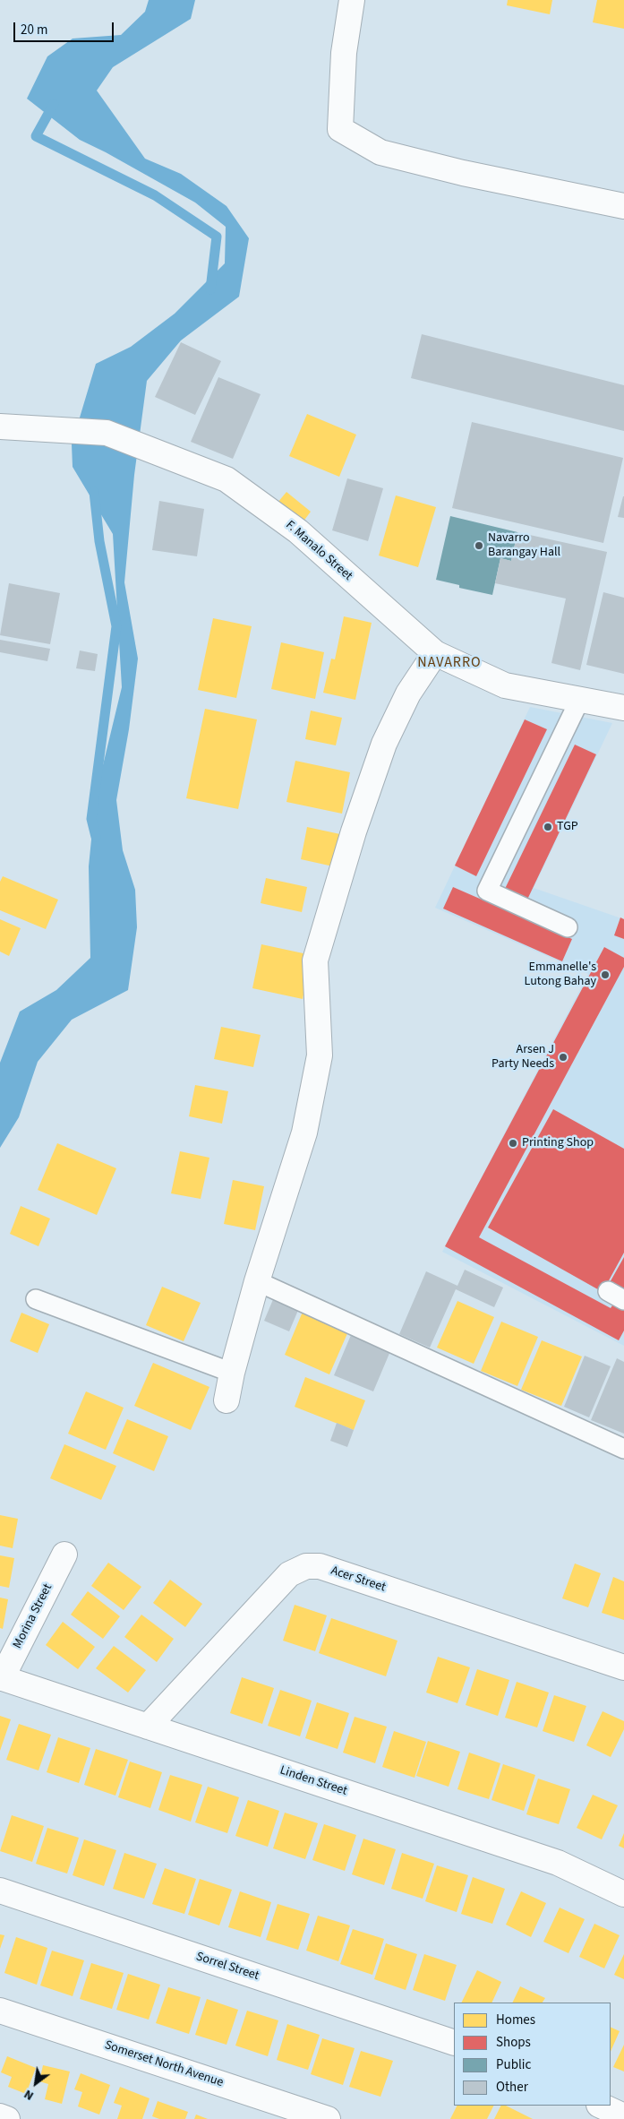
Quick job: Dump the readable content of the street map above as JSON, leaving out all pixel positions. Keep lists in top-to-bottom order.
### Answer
{
  "streets": {
    "street": [
      "F. Manalo Street",
      "Acer Street",
      "Morina Street",
      "Linden Street",
      "Sorrel Street",
      "Somerset North Avenue"
    ]
  },
  "crossings": [
    ["Acer Street", "Linden Street"],
    ["Morina Street", "Linden Street"]
  ],
  "districts": ["NAVARRO"],
  "places": [
    "Navarro Barangay Hall",
    "TGP",
    "Emmanelle's Lutong Bahay",
    "Arsen J Party Needs",
    "Printing Shop"
  ],
  "legend": [
    "Homes",
    "Shops",
    "Public",
    "Other"
  ],
  "scale_bar": "20 m",
  "north": "bottom left"
}
